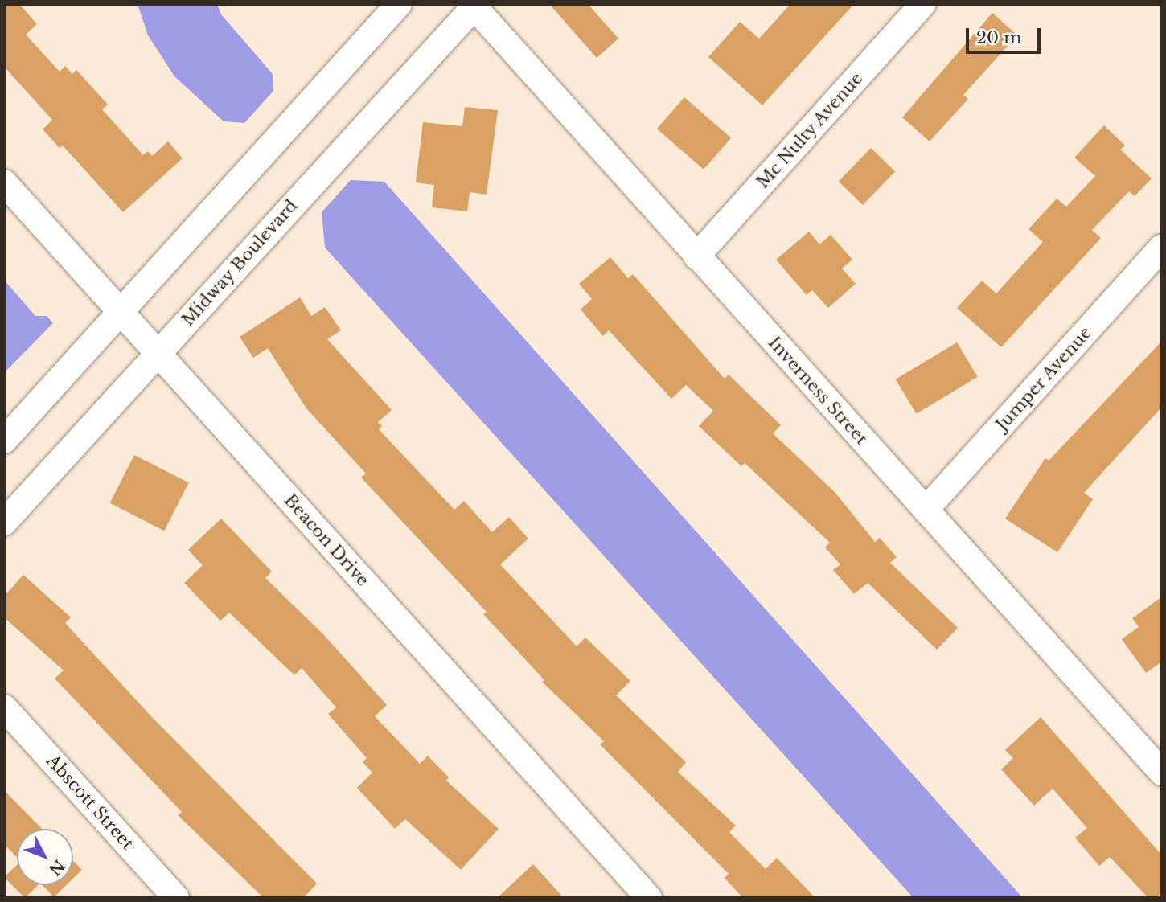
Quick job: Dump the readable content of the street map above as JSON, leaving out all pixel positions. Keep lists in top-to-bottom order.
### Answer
{
  "streets": {
    "street": [
      "Mc Nulty Avenue",
      "Midway Boulevard",
      "Jumper Avenue",
      "Inverness Street",
      "Beacon Drive",
      "Abscott Street"
    ]
  },
  "crossings": [
    ["Mc Nulty Avenue", "Inverness Street"],
    ["Midway Boulevard", "Inverness Street"],
    ["Midway Boulevard", "Beacon Drive"],
    ["Jumper Avenue", "Inverness Street"]
  ],
  "scale_bar": "20 m",
  "north": "bottom right"
}
